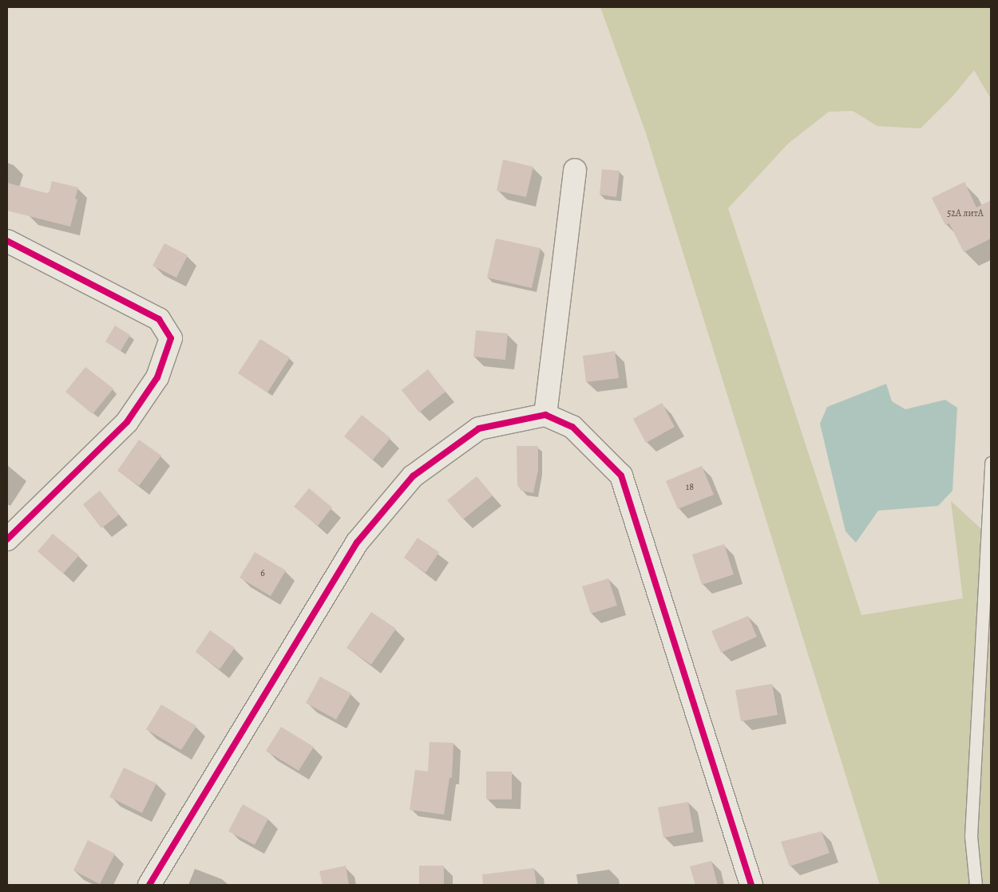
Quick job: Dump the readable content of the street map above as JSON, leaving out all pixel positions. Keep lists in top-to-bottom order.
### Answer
{
  "house_numbers": ["52А литА", "18", "6"]
}
